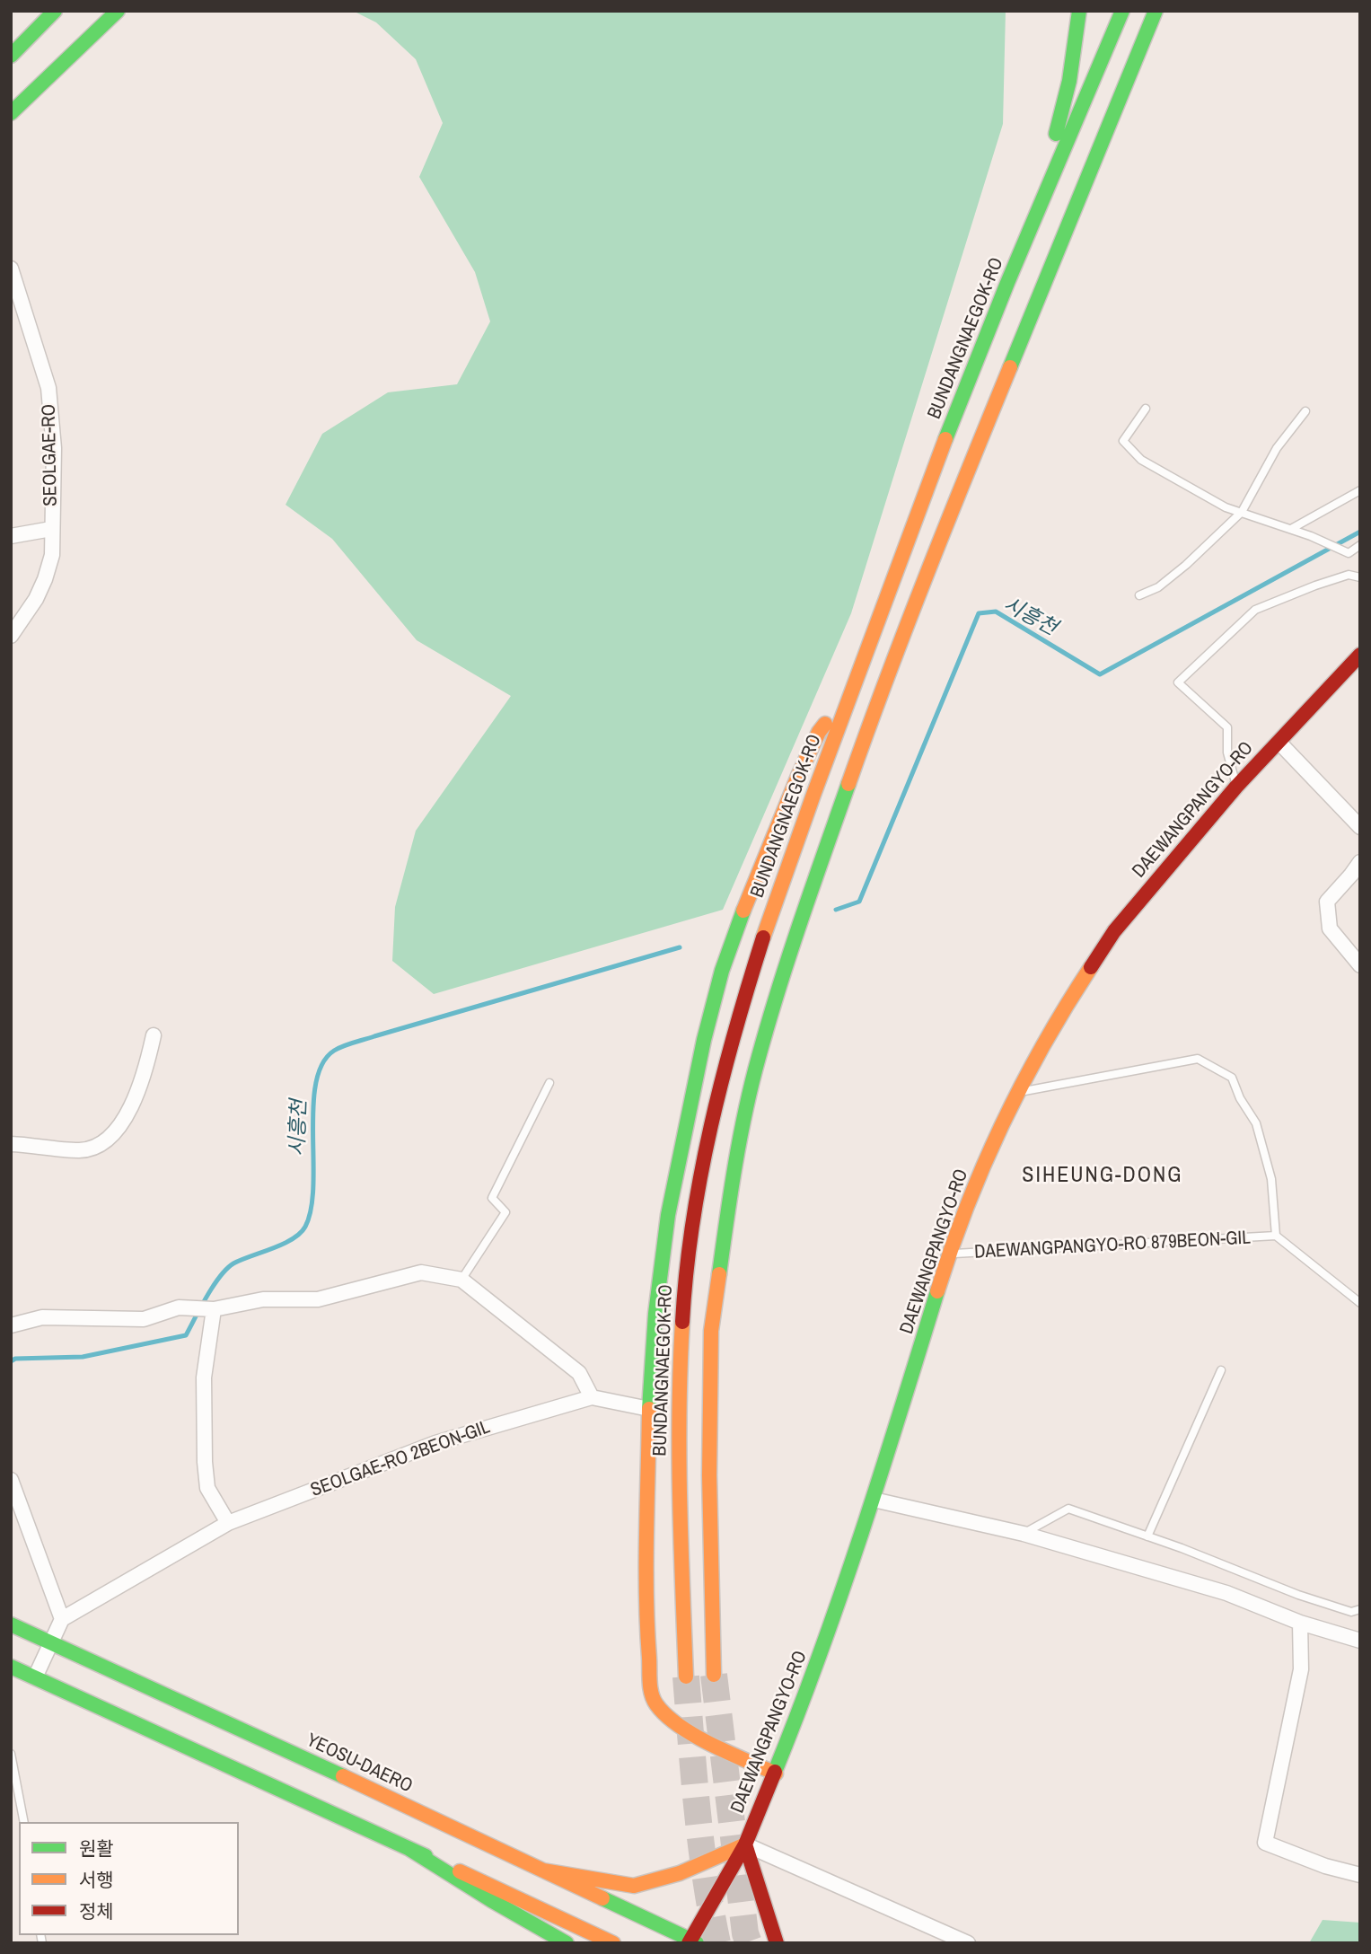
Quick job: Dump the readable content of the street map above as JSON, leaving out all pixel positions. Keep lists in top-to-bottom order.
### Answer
{
  "streets": {
    "main road": ["BUNDANGNAEGOK-RO", "DAEWANGPANGYO-RO", "YEOSU-DAERO"],
    "street": ["SEOLGAE-RO", "SEOLGAE-RO 2BEON-GIL"],
    "lane": ["DAEWANGPANGYO-RO 879BEON-GIL"]
  },
  "crossings": [
    ["DAEWANGPANGYO-RO", "DAEWANGPANGYO-RO 879BEON-GIL"],
    ["DAEWANGPANGYO-RO", "YEOSU-DAERO"]
  ],
  "districts": ["SIHEUNG-DONG"],
  "water": ["시흥천"],
  "legend": ["원활", "서행", "정체"]
}
